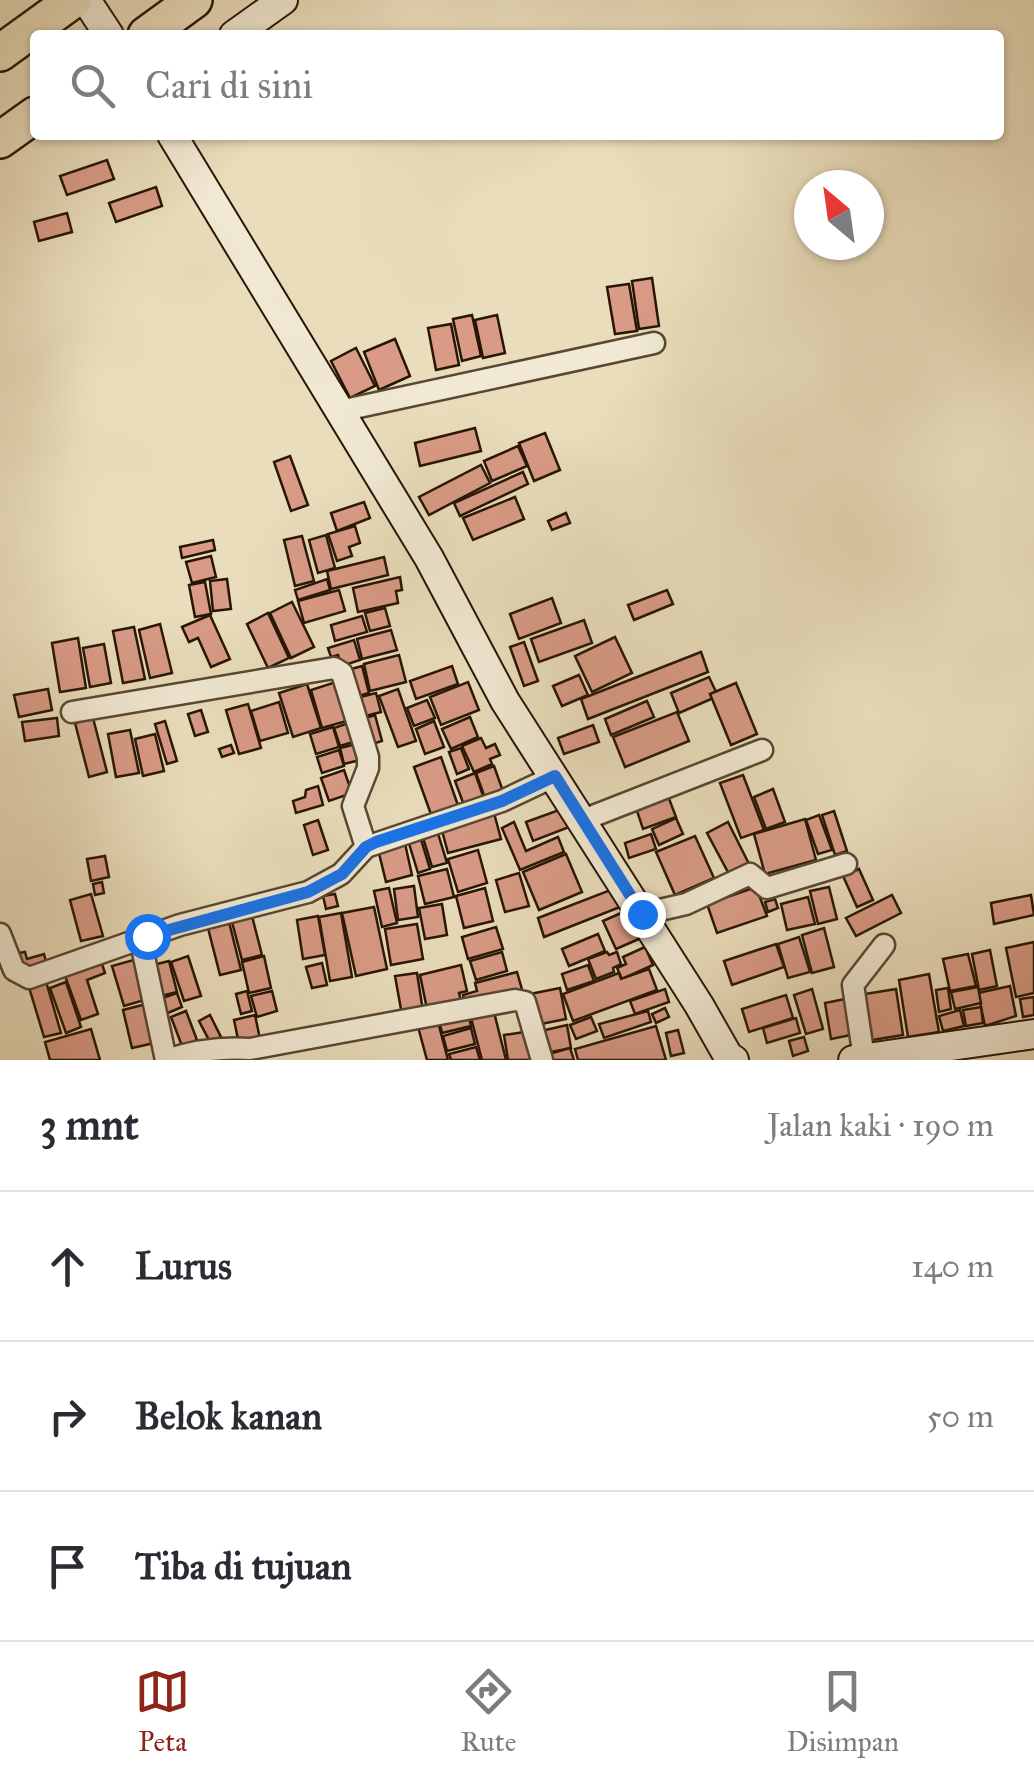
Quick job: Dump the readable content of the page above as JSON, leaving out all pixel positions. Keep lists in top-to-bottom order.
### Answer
{
  "north": "top left",
  "page": {
    "search": "Cari di sini",
    "heading": ["3 mnt", "Jalan kaki · 190 m"],
    "list": [
      ["Lurus", "140 m"],
      ["Belok kanan", "50 m"],
      "Tiba di tujuan"
    ],
    "nav": ["Peta", "Rute", "Disimpan"]
  }
}
